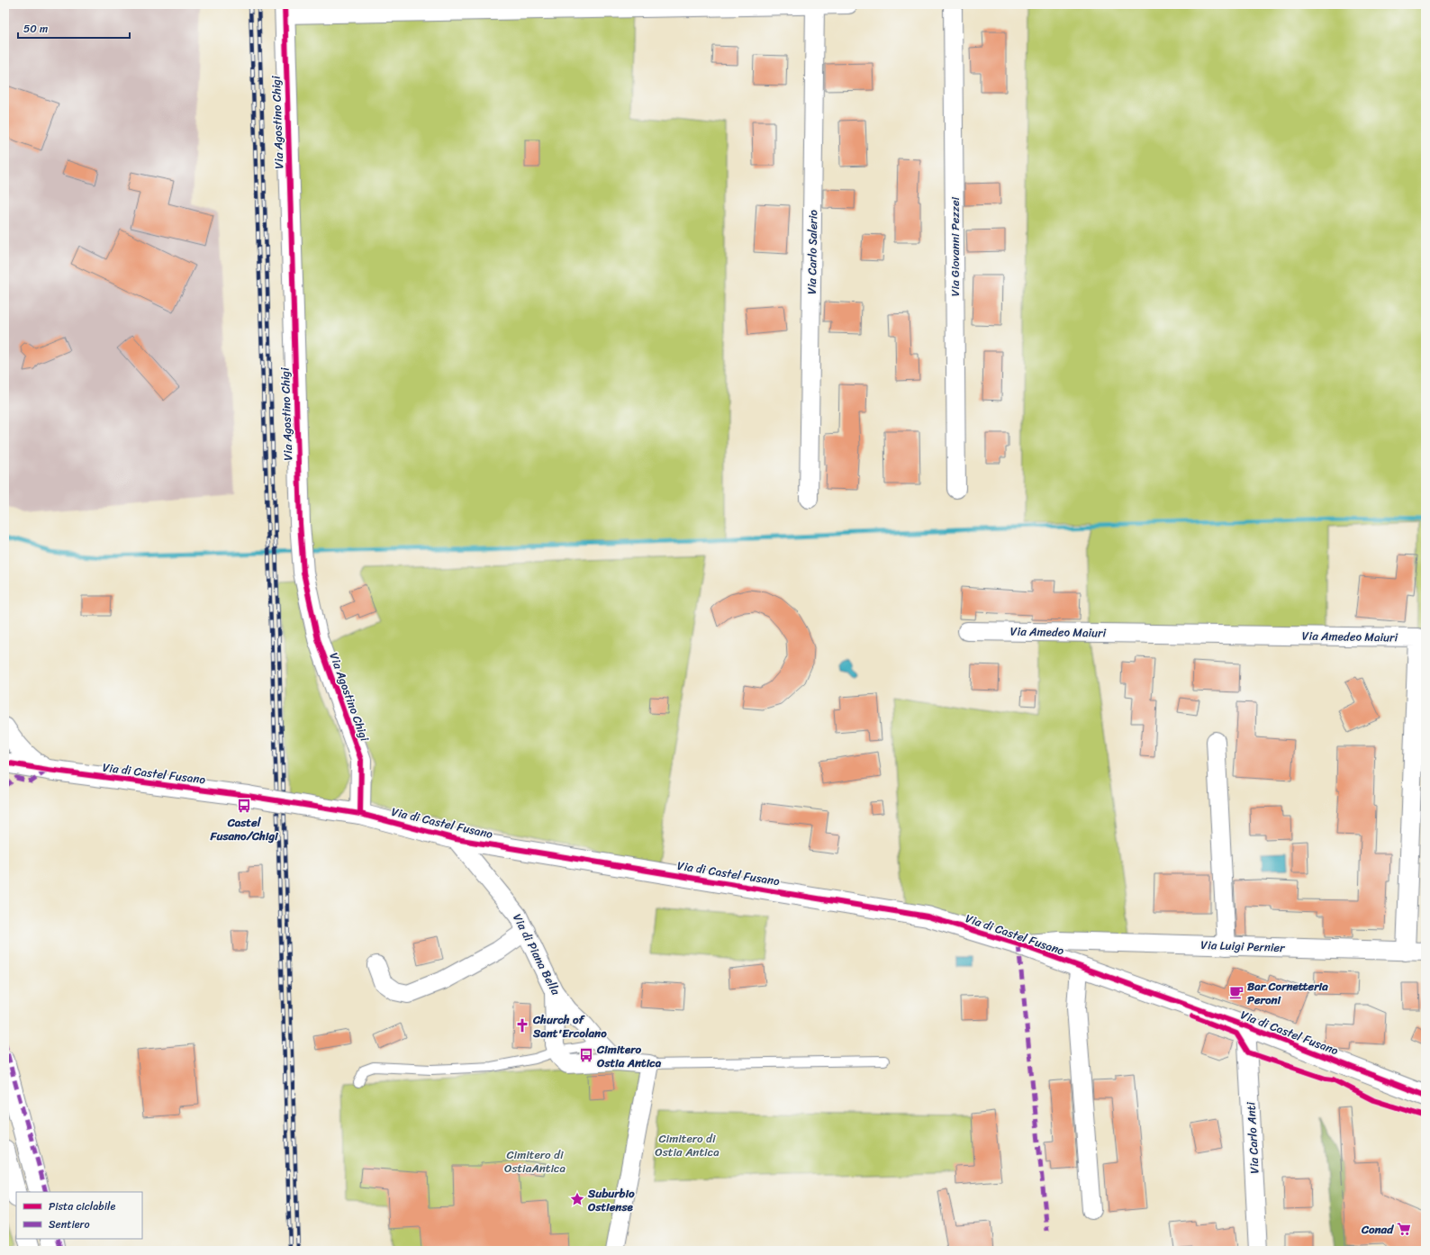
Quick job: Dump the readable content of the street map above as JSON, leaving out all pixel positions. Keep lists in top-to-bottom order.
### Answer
{
  "streets": {
    "street": [
      "Via Agostino Chigi",
      "Via Giovanni Pezzei",
      "Via Carlo Salerio",
      "Via Amedeo Maiuri",
      "Via di Castel Fusano",
      "Via Luigi Pernier",
      "Via di Piana Bella",
      "Via Carlo Anti"
    ]
  },
  "crossings": [
    ["Via Agostino Chigi", "Via di Castel Fusano"],
    ["Via Amedeo Maiuri", "Via Luigi Pernier"],
    ["Via di Castel Fusano", "Via Luigi Pernier"],
    ["Via di Castel Fusano", "Via di Piana Bella"],
    ["Via di Castel Fusano", "Via Carlo Anti"]
  ],
  "parks": ["Cimitero di Ostia Antica", "Cimitero di OstiaAntica"],
  "places": {
    "bus stop": ["Castel Fusano/Chigi", "Cimitero Ostia Antica"],
    "cafe": ["Bar Cornetteria Peroni"],
    "church": ["Church of Sant'Ercolano"],
    "place": ["Suburbio Ostiense"],
    "supermarket": ["Conad"]
  },
  "legend": ["Pista ciclabile", "Sentiero"],
  "scale_bar": "50 m"
}
